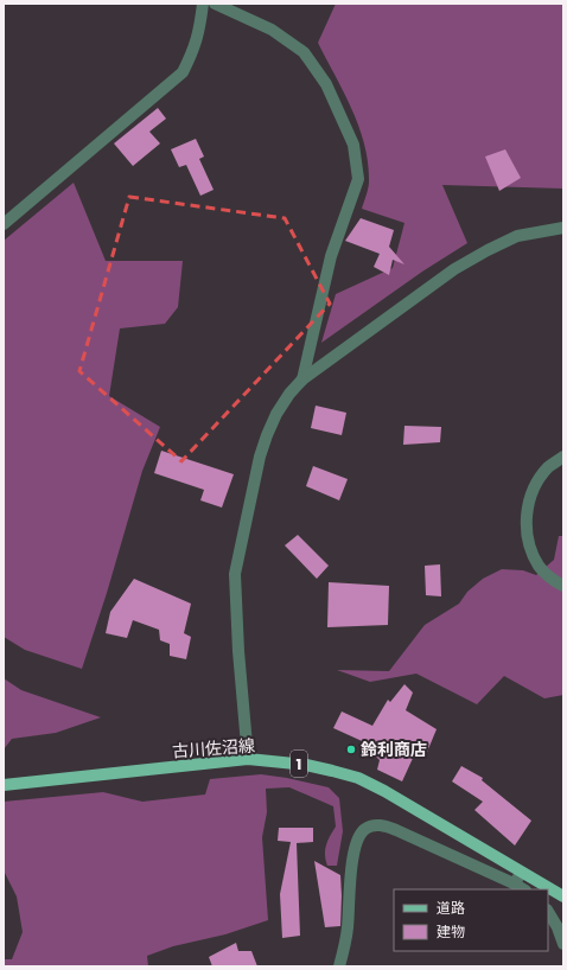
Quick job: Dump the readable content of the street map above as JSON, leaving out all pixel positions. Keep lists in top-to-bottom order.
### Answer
{
  "streets": {
    "main road": ["古川佐沼線", "1"]
  },
  "places": ["鈴利商店"],
  "legend": ["道路", "建物"]
}
